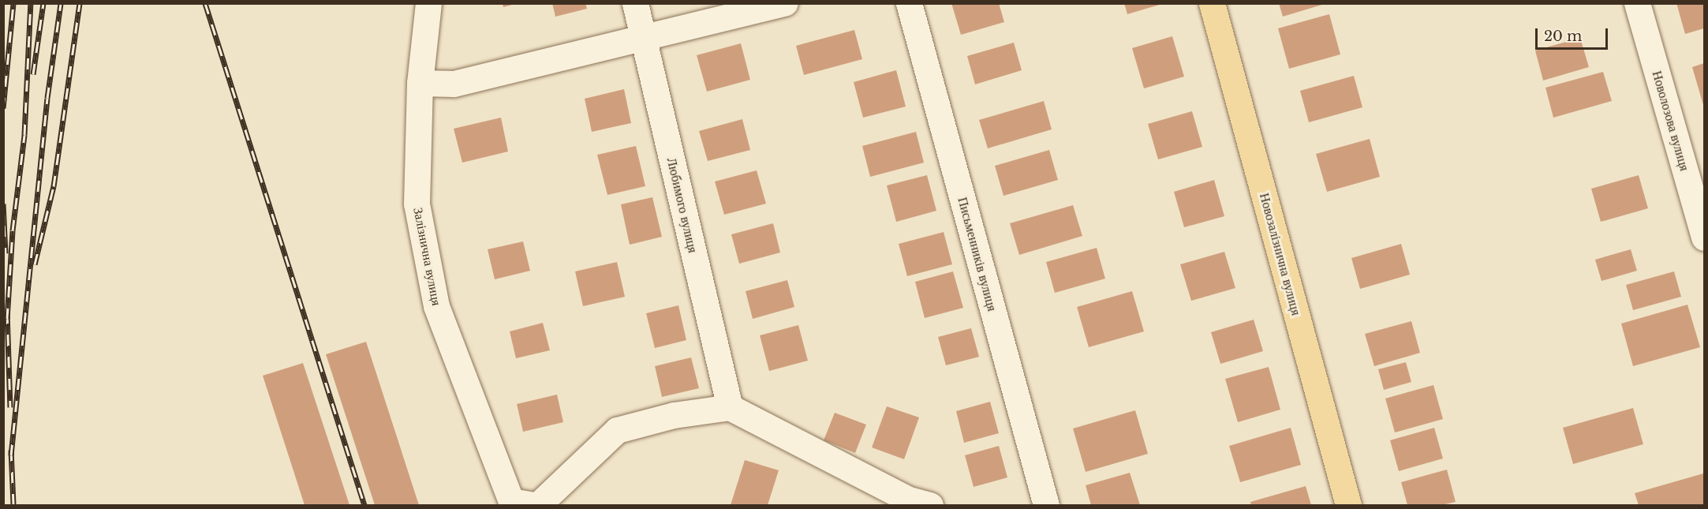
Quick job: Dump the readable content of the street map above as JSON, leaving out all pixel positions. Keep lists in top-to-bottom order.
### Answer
{
  "streets": {
    "main road": ["Новозалізнична вулиця"],
    "street": [
      "Новолозова вулиця",
      "Любимого вулиця",
      "Письменників вулиця",
      "Залізнична вулиця"
    ]
  },
  "scale_bar": "20 m"
}
